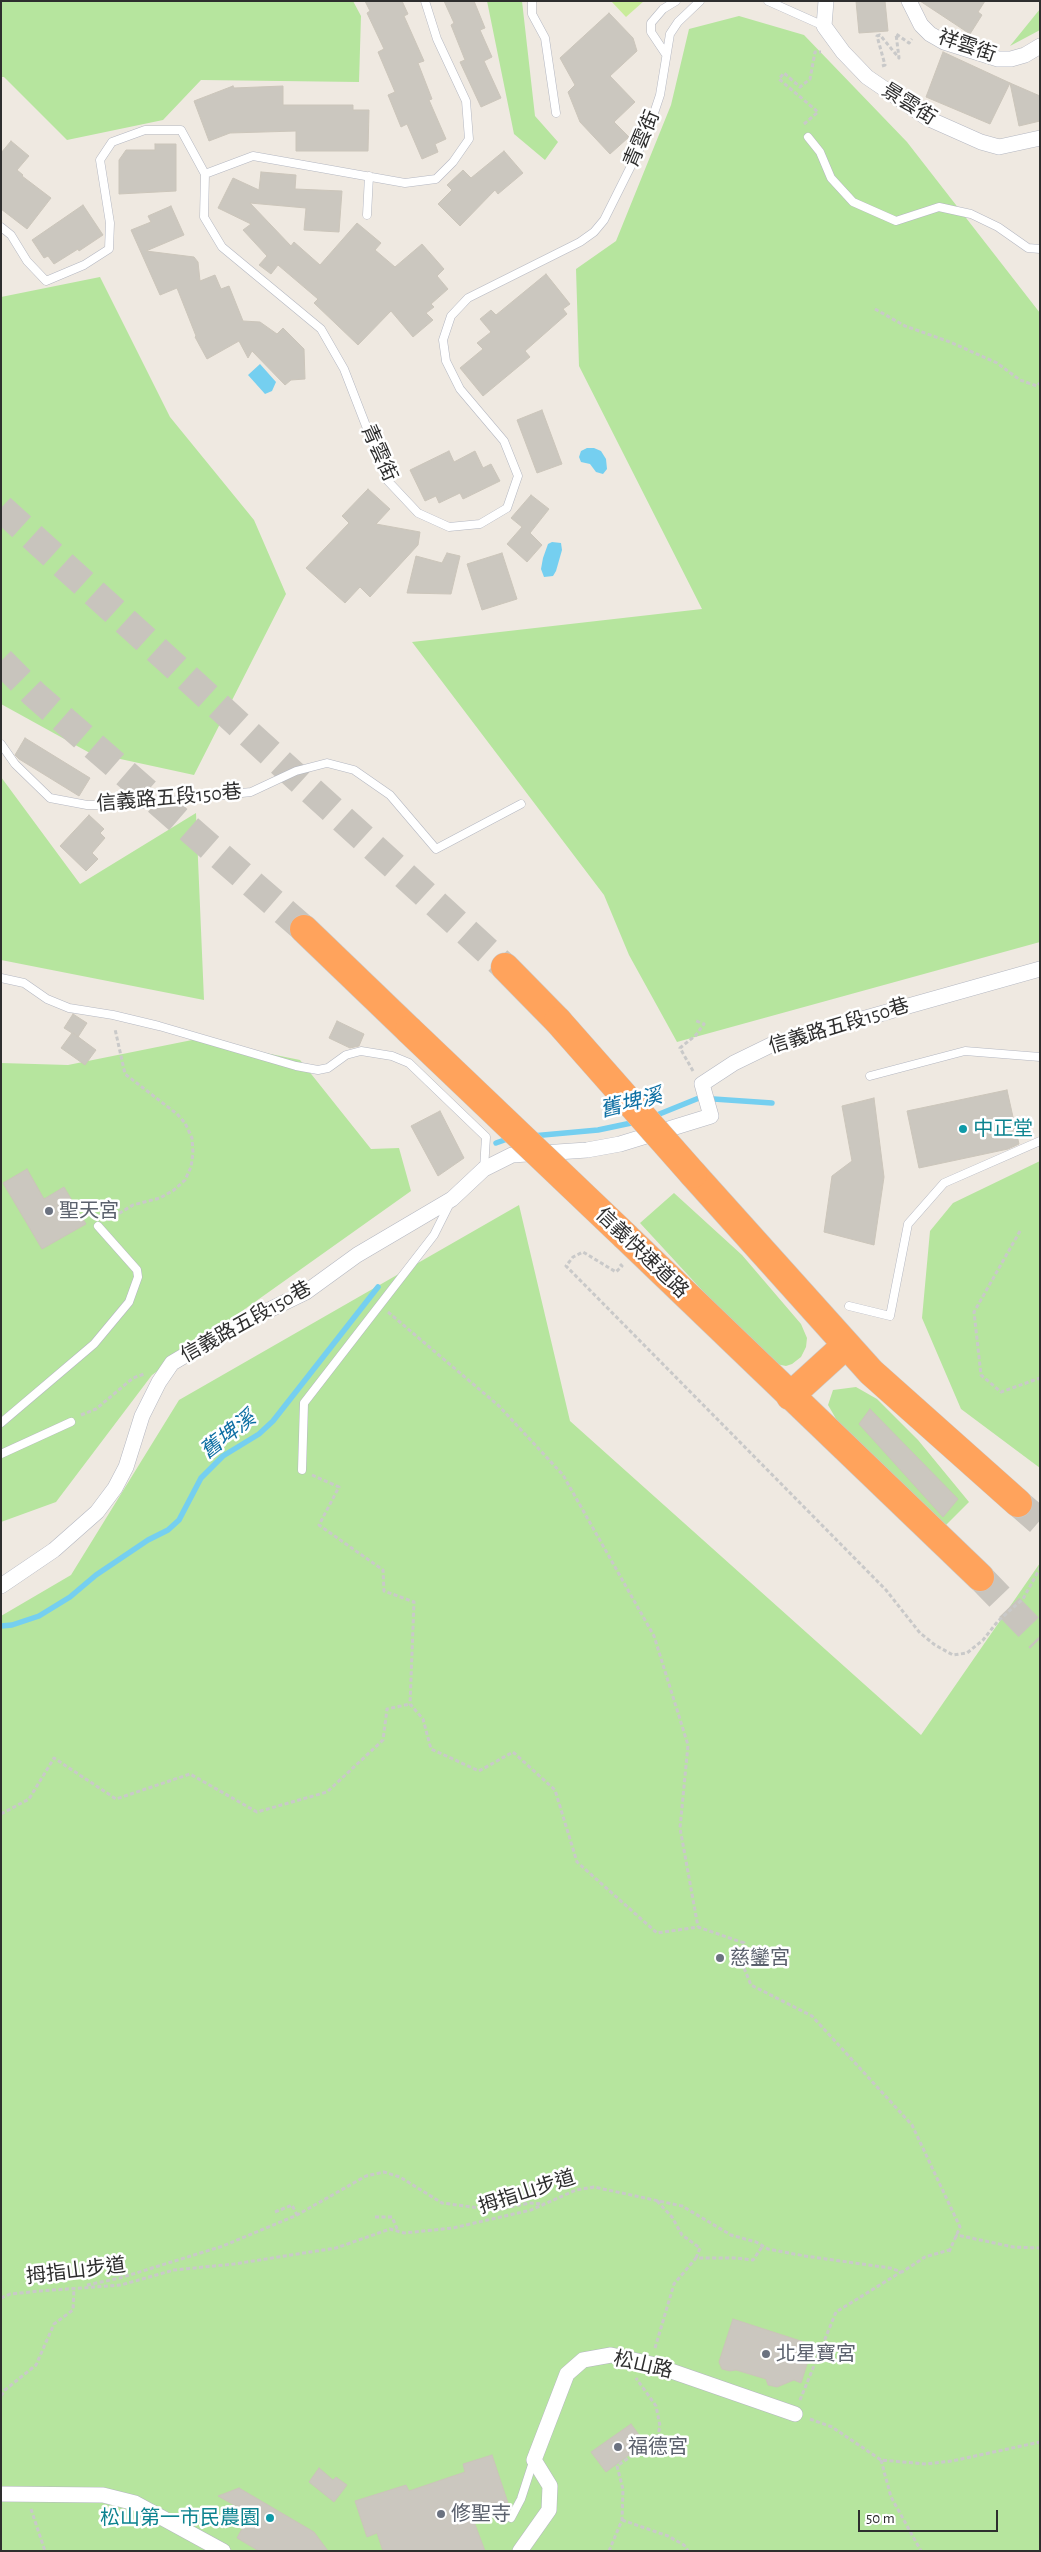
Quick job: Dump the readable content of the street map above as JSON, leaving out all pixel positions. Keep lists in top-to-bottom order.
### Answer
{
  "streets": {
    "highway": ["信義快速道路"],
    "street": [
      "祥雲街",
      "景雲街",
      "信義路五段150巷",
      "松山路"
    ],
    "lane": ["青雲街"],
    "path": ["拇指山步道"]
  },
  "water": ["舊埤溪"],
  "places": [
    "中正堂",
    "聖天宮",
    "慈鑾宮",
    "北星寶宮",
    "福德宮",
    "修聖寺",
    "松山第一市民農園"
  ],
  "scale_bar": "50 m"
}
